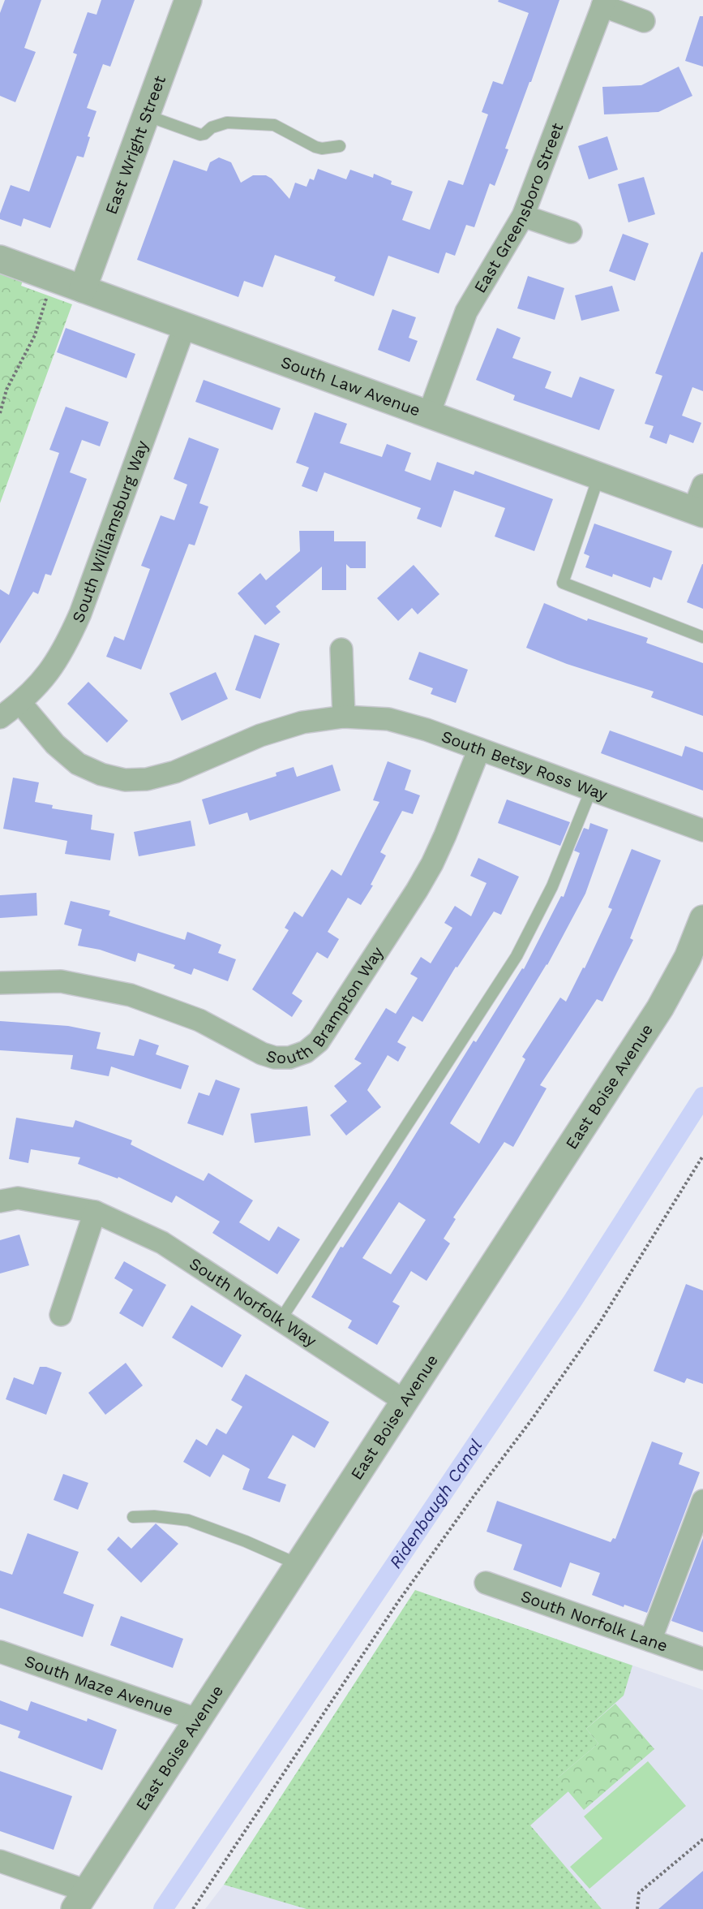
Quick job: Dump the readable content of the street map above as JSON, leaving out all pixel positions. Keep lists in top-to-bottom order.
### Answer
{
  "streets": {
    "street": [
      "East Wright Street",
      "East Greensboro Street",
      "South Law Avenue",
      "South Williamsburg Way",
      "South Betsy Ross Way",
      "South Brampton Way",
      "East Boise Avenue",
      "South Norfolk Way",
      "South Norfolk Lane",
      "South Maze Avenue"
    ]
  },
  "crossings": [
    ["East Wright Street", "South Law Avenue"],
    ["East Greensboro Street", "South Law Avenue"],
    ["South Law Avenue", "South Williamsburg Way"],
    ["South Williamsburg Way", "South Betsy Ross Way"],
    ["South Betsy Ross Way", "South Brampton Way"],
    ["East Boise Avenue", "South Norfolk Way"],
    ["East Boise Avenue", "South Maze Avenue"]
  ],
  "water": ["Ridenbaugh Canal"]
}
